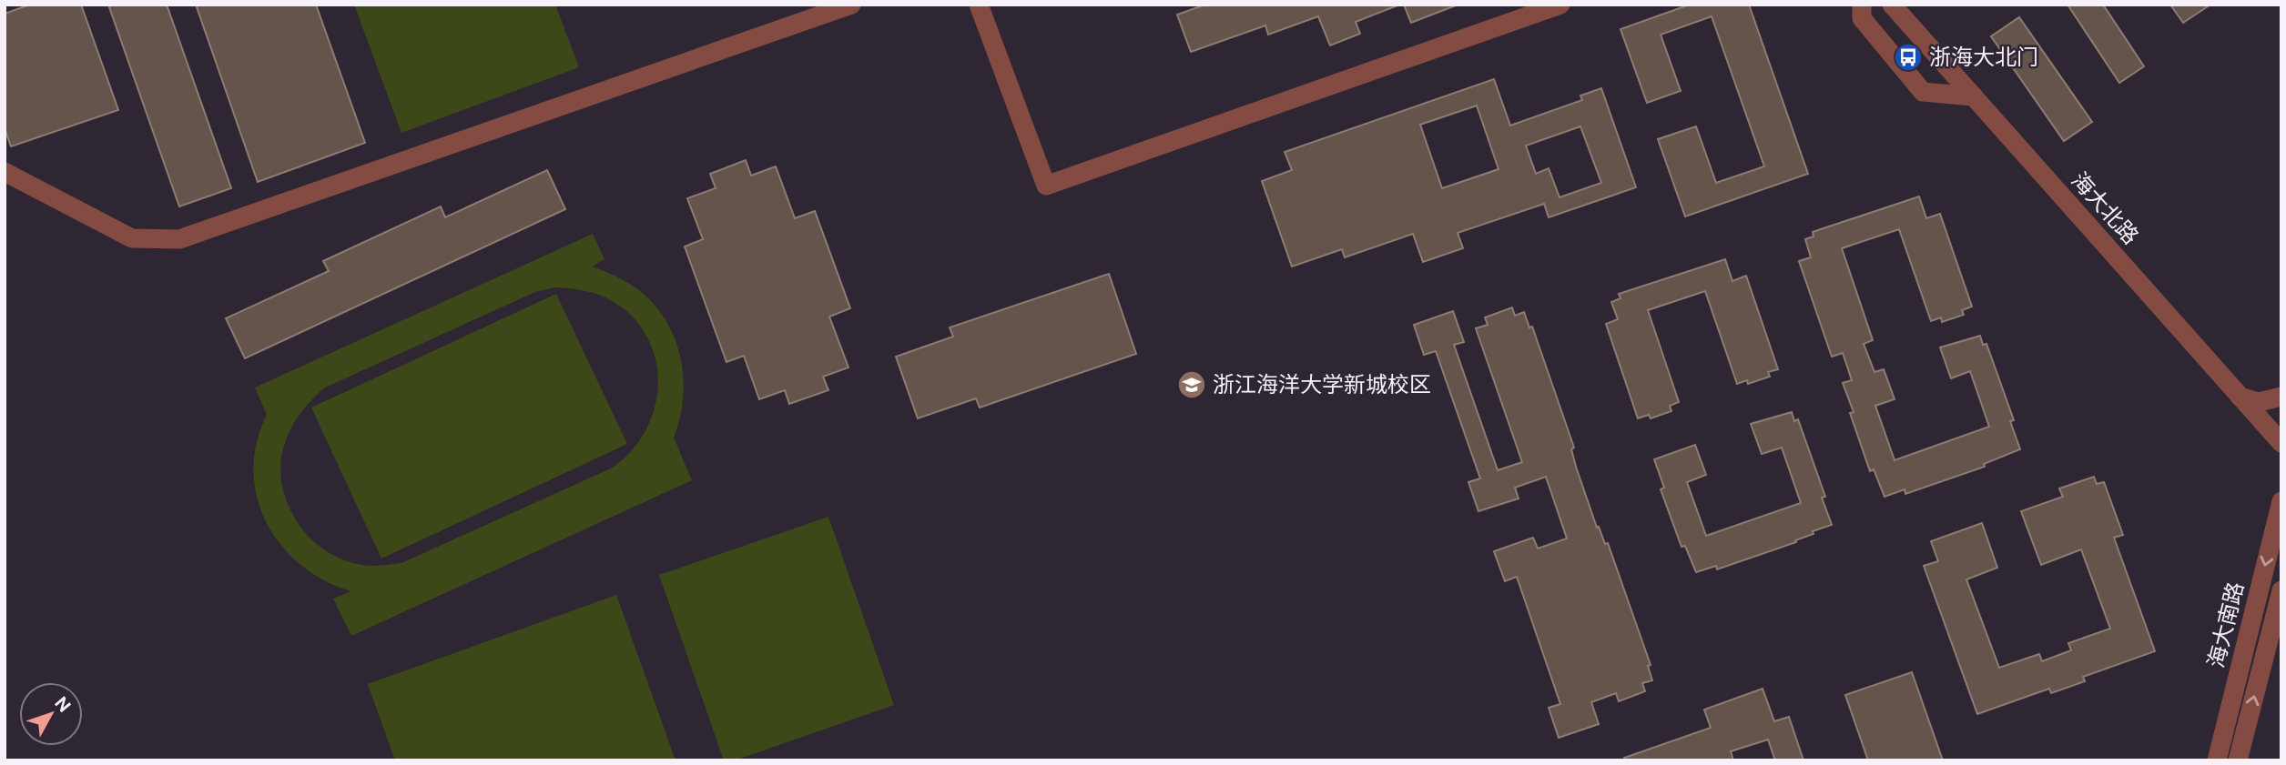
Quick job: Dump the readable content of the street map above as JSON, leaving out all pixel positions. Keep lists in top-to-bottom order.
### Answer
{
  "streets": {
    "street": ["海大北路", "海大南路"]
  },
  "places": {
    "bus stop": ["浙海大北门"],
    "school or university": ["浙江海洋大学新城校区"]
  },
  "north": "top right"
}
